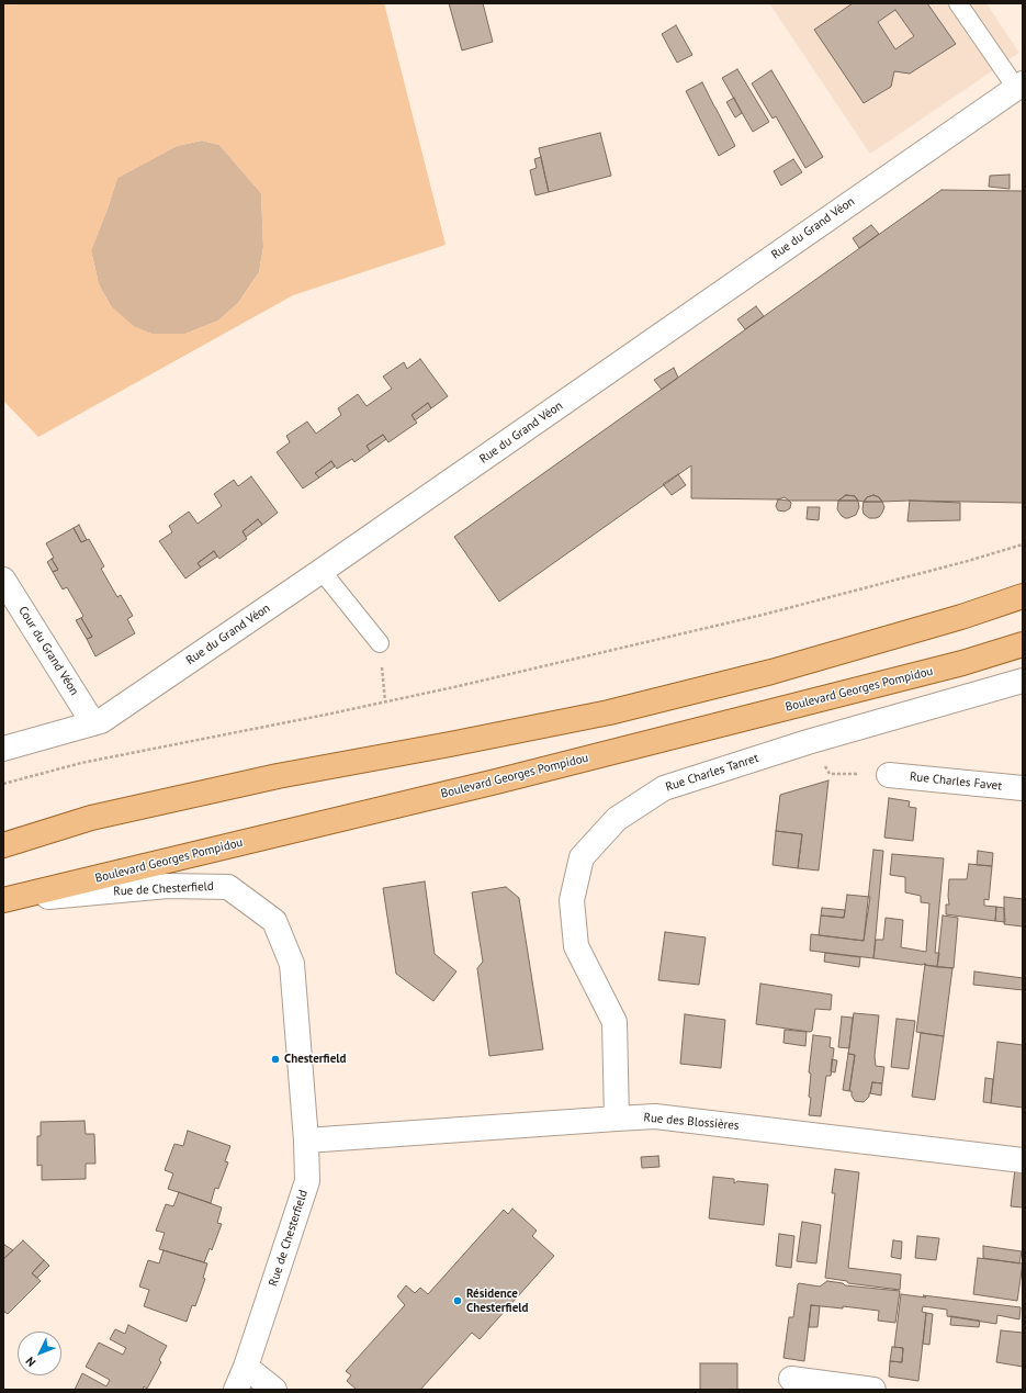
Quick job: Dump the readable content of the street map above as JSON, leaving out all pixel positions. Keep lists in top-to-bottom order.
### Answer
{
  "streets": {
    "main road": ["Boulevard Georges Pompidou"],
    "street": [
      "Rue du Grand Véon",
      "Cour du Grand Véon",
      "Rue Charles Tanret",
      "Rue Charles Favet",
      "Rue de Chesterfield",
      "Rue des Blossières"
    ]
  },
  "crossings": [
    ["Rue du Grand Véon", "Cour du Grand Véon"],
    ["Boulevard Georges Pompidou", "Rue de Chesterfield"],
    ["Rue Charles Tanret", "Rue des Blossières"],
    ["Rue de Chesterfield", "Rue des Blossières"]
  ],
  "places": ["Chesterfield", "Résidence Chesterfield"],
  "north": "bottom left"
}
